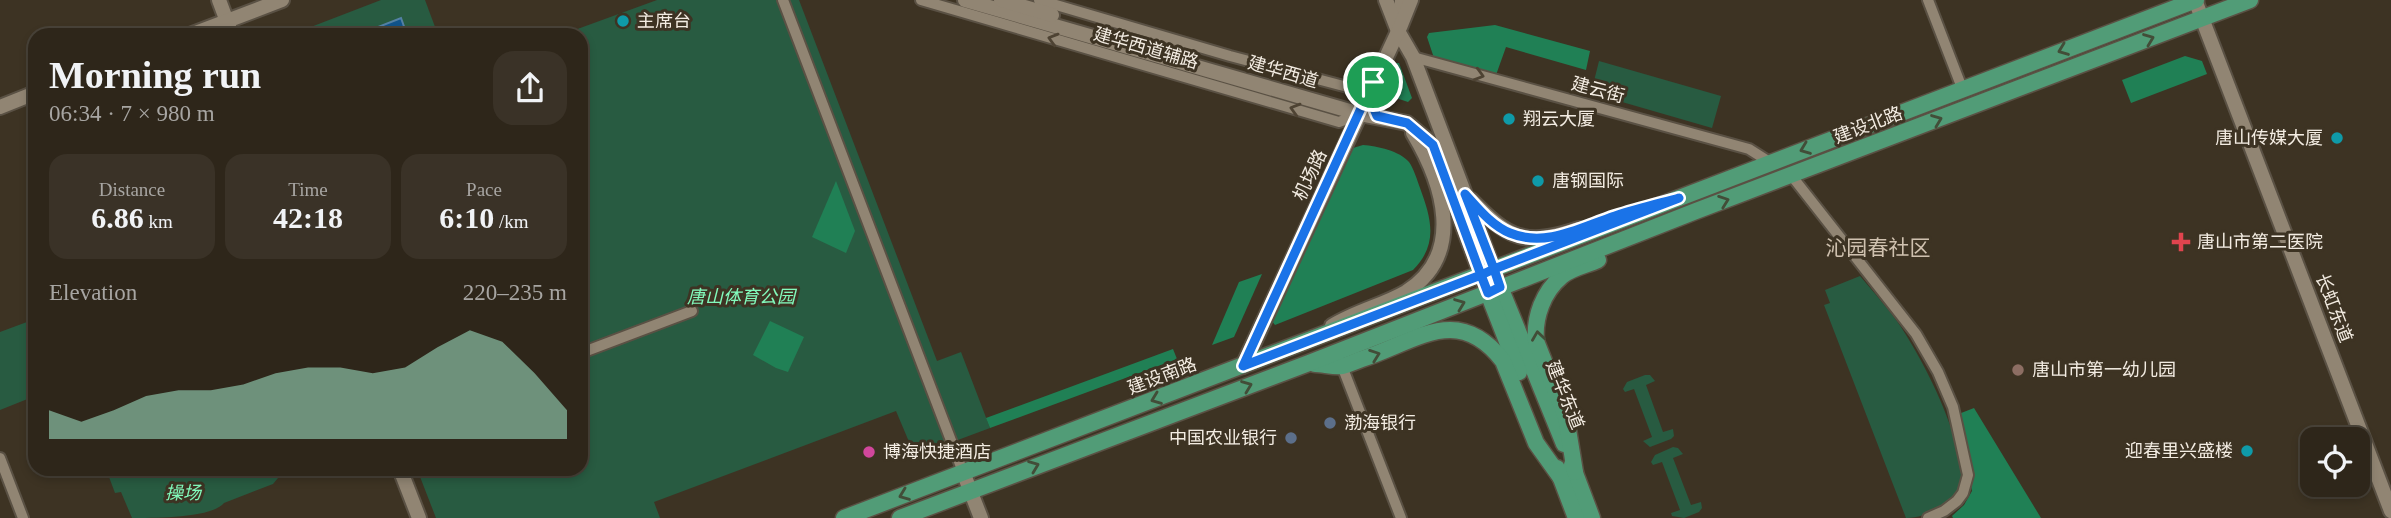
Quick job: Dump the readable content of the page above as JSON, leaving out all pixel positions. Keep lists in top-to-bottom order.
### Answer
{
  "streets": {
    "main road": [
      "建华西道",
      "建设北路",
      "机场路",
      "长虹东道",
      "建设南路",
      "建华东道"
    ],
    "street": ["建华西道辅路", "建云街"]
  },
  "crossings": [
    ["建华西道辅路", "建华西道"],
    ["建华西道辅路", "机场路"],
    ["建华西道", "建云街"],
    ["建华西道", "建设北路"],
    ["建华西道", "机场路"],
    ["建华西道", "建设南路"],
    ["建华西道", "建华东道"],
    ["建云街", "建设北路"],
    ["建设北路", "长虹东道"],
    ["建设北路", "建设南路"],
    ["建设北路", "建华东道"],
    ["机场路", "建设南路"]
  ],
  "one_way": ["建云街"],
  "districts": ["沁园春社区"],
  "parks": ["唐山体育公园", "操场"],
  "places": {
    "other": [
      "主席台",
      "翔云大厦",
      "唐山传媒大厦",
      "唐钢国际",
      "唐山市第一幼儿园",
      "渤海银行",
      "中国农业银行",
      "迎春里兴盛楼",
      "博海快捷酒店"
    ],
    "health": ["唐山市第二医院"]
  },
  "page": {
    "heading": ["Morning run", "06:34 · 7 × 980 m"],
    "stats": [
      ["Distance", "6.86 km"],
      ["Time", "42:18"],
      ["Pace", "6:10 /km"]
    ],
    "chart": ["Elevation", "220–235 m"]
  }
}
